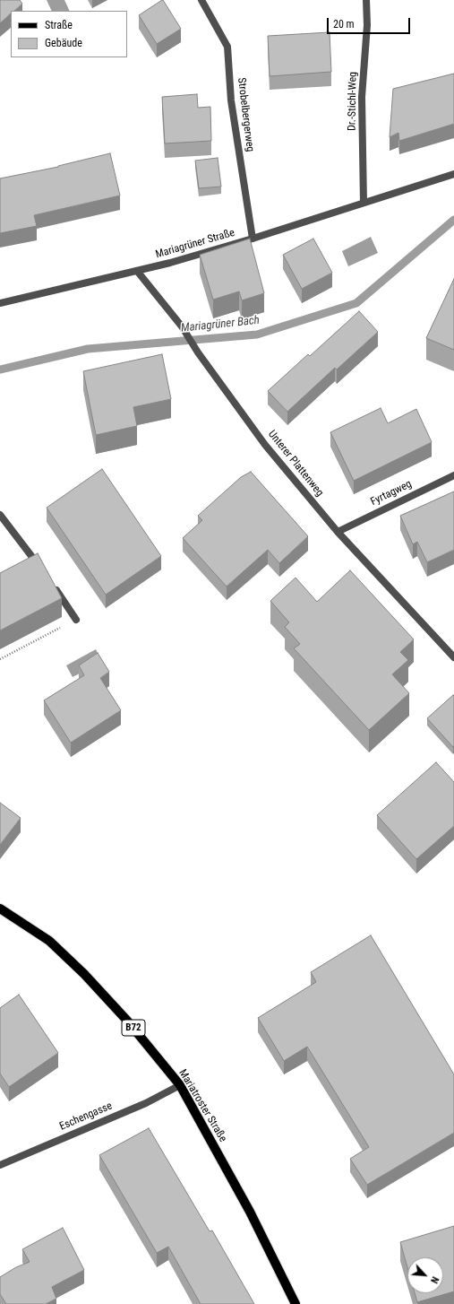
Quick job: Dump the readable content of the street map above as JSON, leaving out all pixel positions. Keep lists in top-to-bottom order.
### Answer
{
  "streets": {
    "main road": ["B72", "Mariatroster Straße"],
    "street": [
      "Dr.-Stichl-Weg",
      "Strobelbergerweg",
      "Mariagrüner Straße",
      "Unterer Plattenweg",
      "Fyrtagweg",
      "Eschengasse"
    ]
  },
  "crossings": [
    ["Dr.-Stichl-Weg", "Mariagrüner Straße"],
    ["Strobelbergerweg", "Mariagrüner Straße"],
    ["Mariagrüner Straße", "Unterer Plattenweg"],
    ["Unterer Plattenweg", "Fyrtagweg"],
    ["Mariatroster Straße", "Eschengasse"]
  ],
  "water": ["Mariagrüner Bach"],
  "legend": ["Straße", "Gebäude"],
  "scale_bar": "20 m",
  "north": "bottom right"
}
